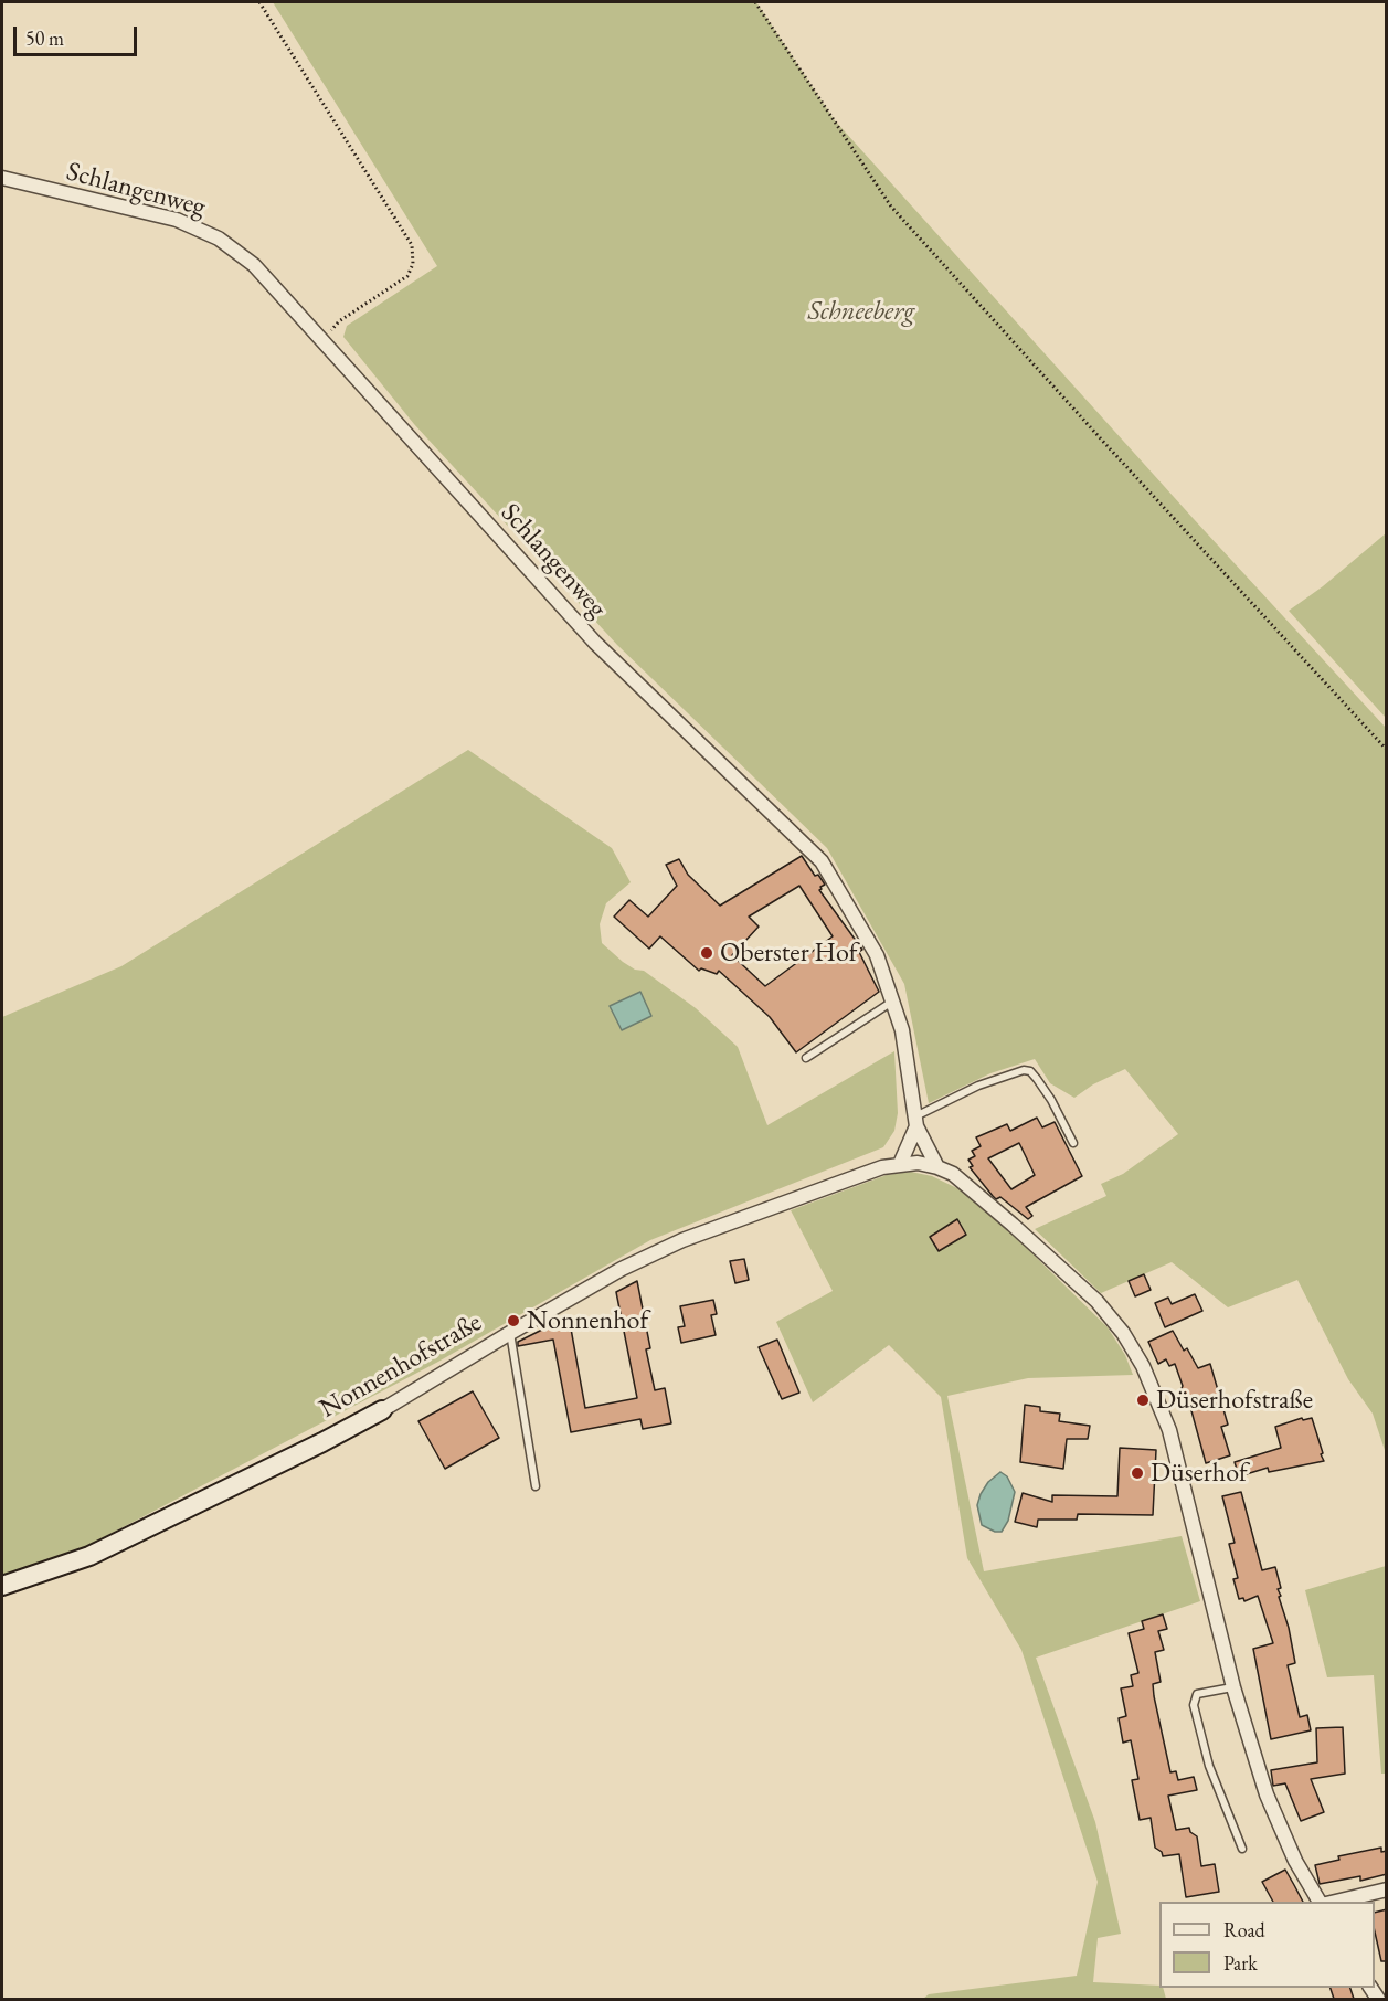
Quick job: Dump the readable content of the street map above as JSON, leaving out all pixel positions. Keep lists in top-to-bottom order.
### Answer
{
  "streets": {
    "street": ["Schlangenweg", "Nonnenhofstraße"]
  },
  "parks": ["Schneeberg"],
  "places": [
    "Oberster Hof",
    "Nonnenhof",
    "Düserhofstraße",
    "Düserhof"
  ],
  "legend": ["Road", "Park"],
  "scale_bar": "50 m"
}
